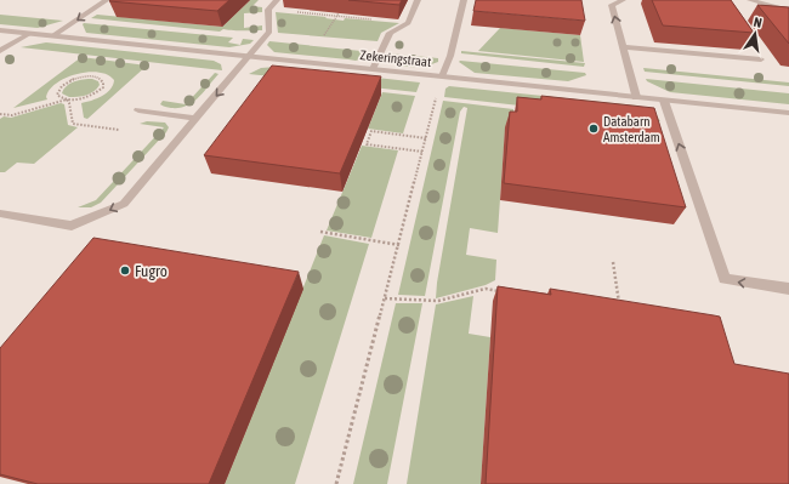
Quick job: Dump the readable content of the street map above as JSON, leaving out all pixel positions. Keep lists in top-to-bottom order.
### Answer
{
  "streets": {
    "street": ["Zekeringstraat"]
  },
  "places": ["Databarn Amsterdam", "Fugro"],
  "north": "top"
}
